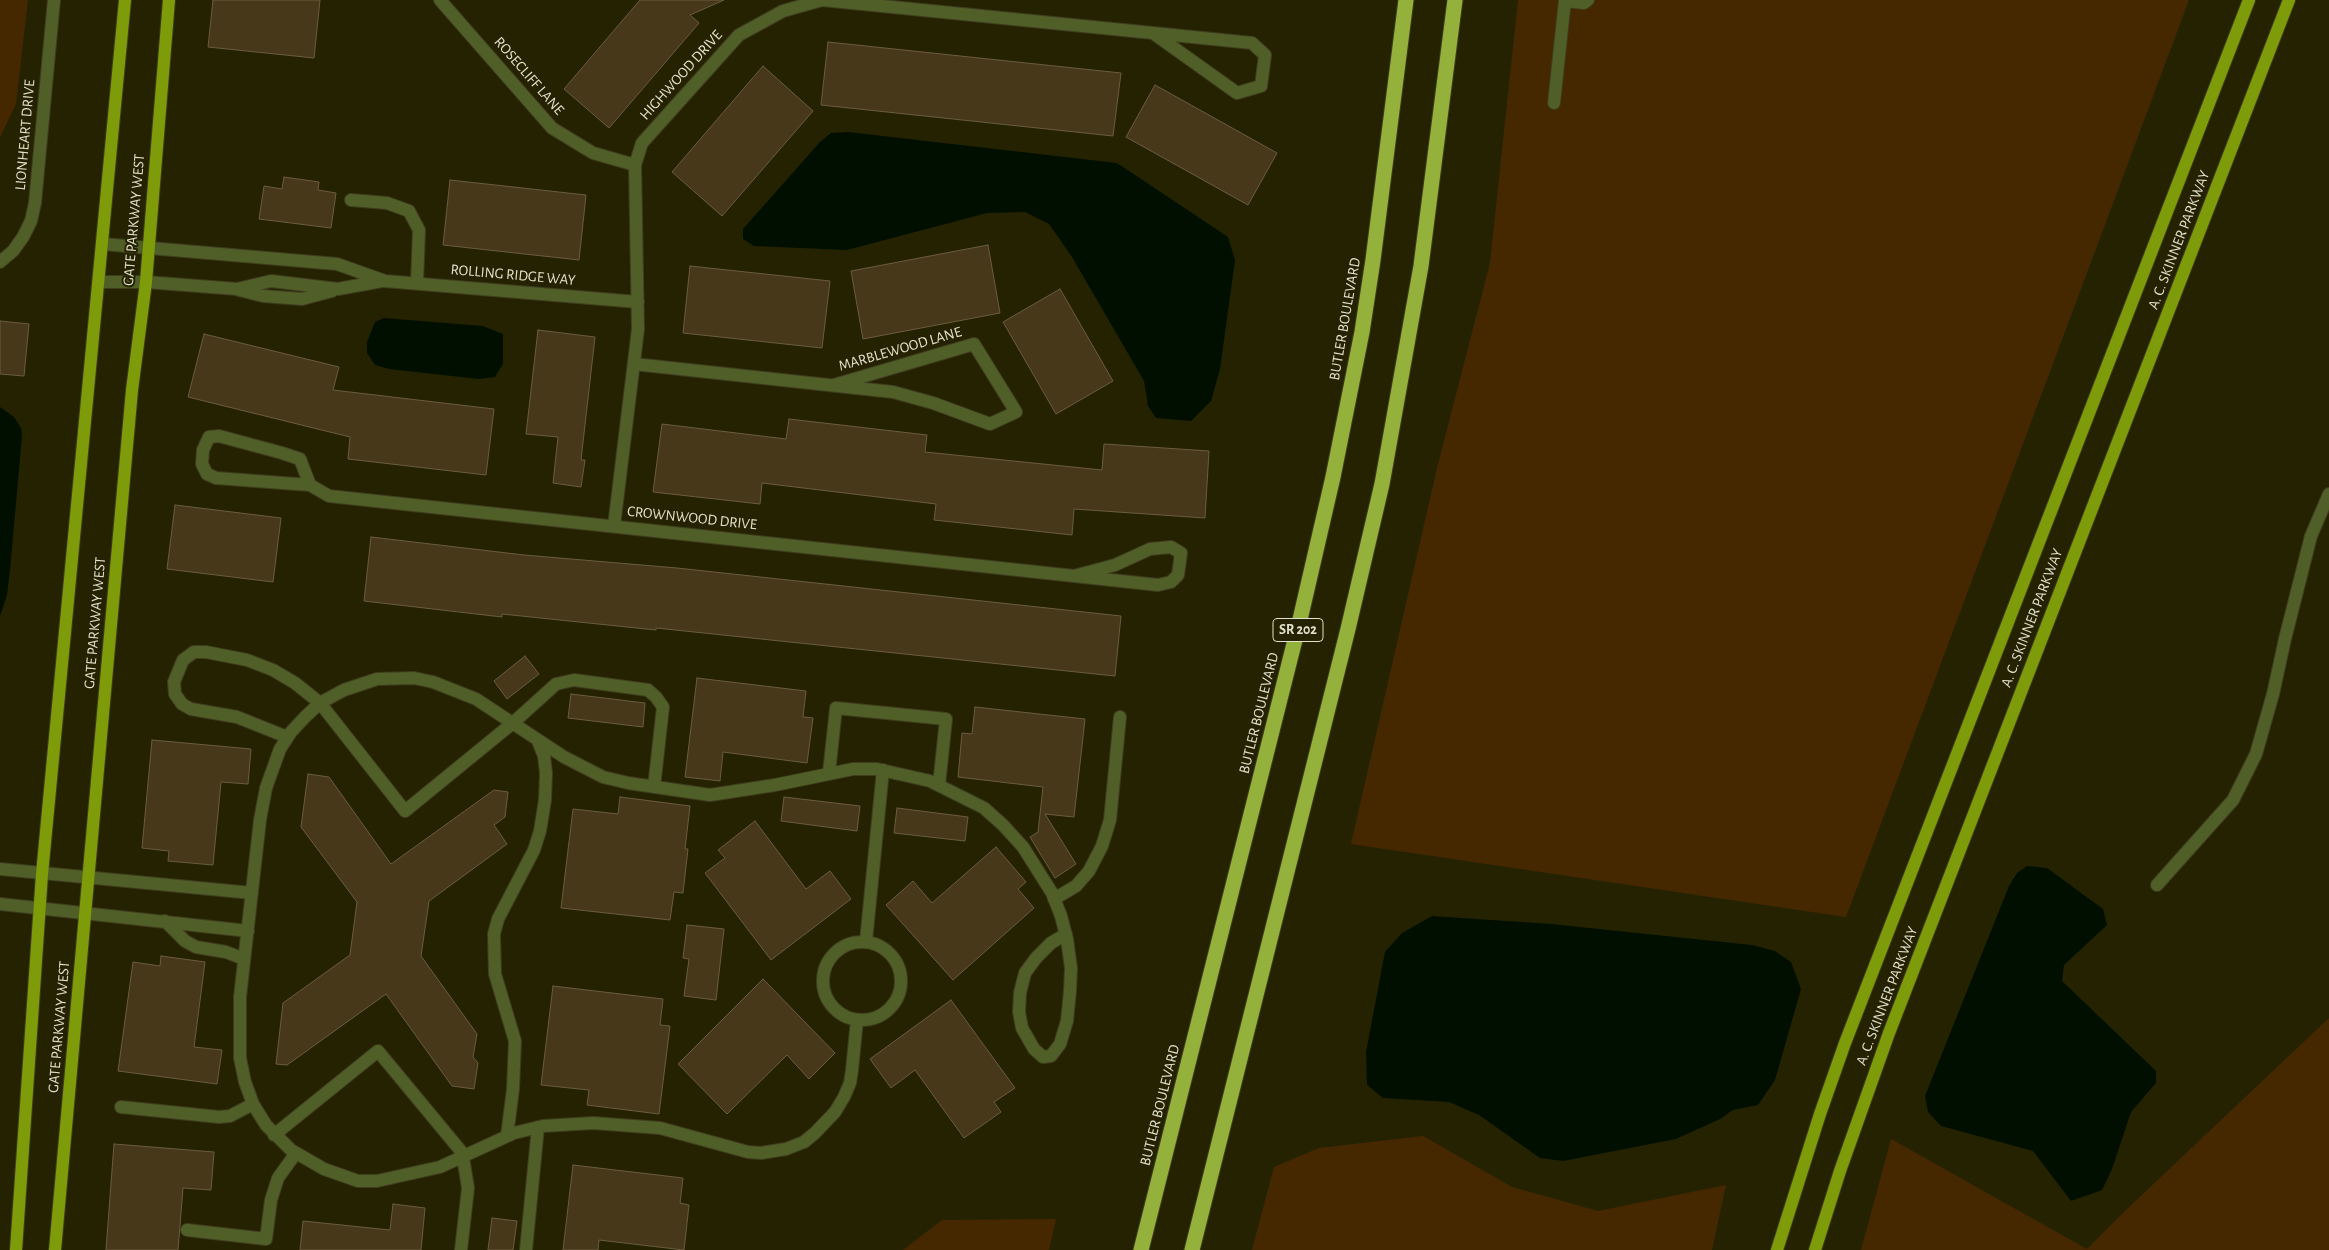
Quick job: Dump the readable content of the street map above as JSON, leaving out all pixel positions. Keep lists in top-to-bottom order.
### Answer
{
  "streets": {
    "highway": ["BUTLER BOULEVARD", "SR 202"],
    "main road": ["GATE PARKWAY WEST", "A. C. SKINNER PARKWAY"],
    "street": [
      "HIGHWOOD DRIVE",
      "ROSECLIFF LANE",
      "LIONHEART DRIVE",
      "ROLLING RIDGE WAY",
      "MARBLEWOOD LANE",
      "CROWNWOOD DRIVE"
    ]
  },
  "crossings": [
    ["HIGHWOOD DRIVE", "ROSECLIFF LANE"],
    ["HIGHWOOD DRIVE", "ROLLING RIDGE WAY"],
    ["HIGHWOOD DRIVE", "MARBLEWOOD LANE"],
    ["HIGHWOOD DRIVE", "CROWNWOOD DRIVE"],
    ["GATE PARKWAY WEST", "ROLLING RIDGE WAY"]
  ]
}
